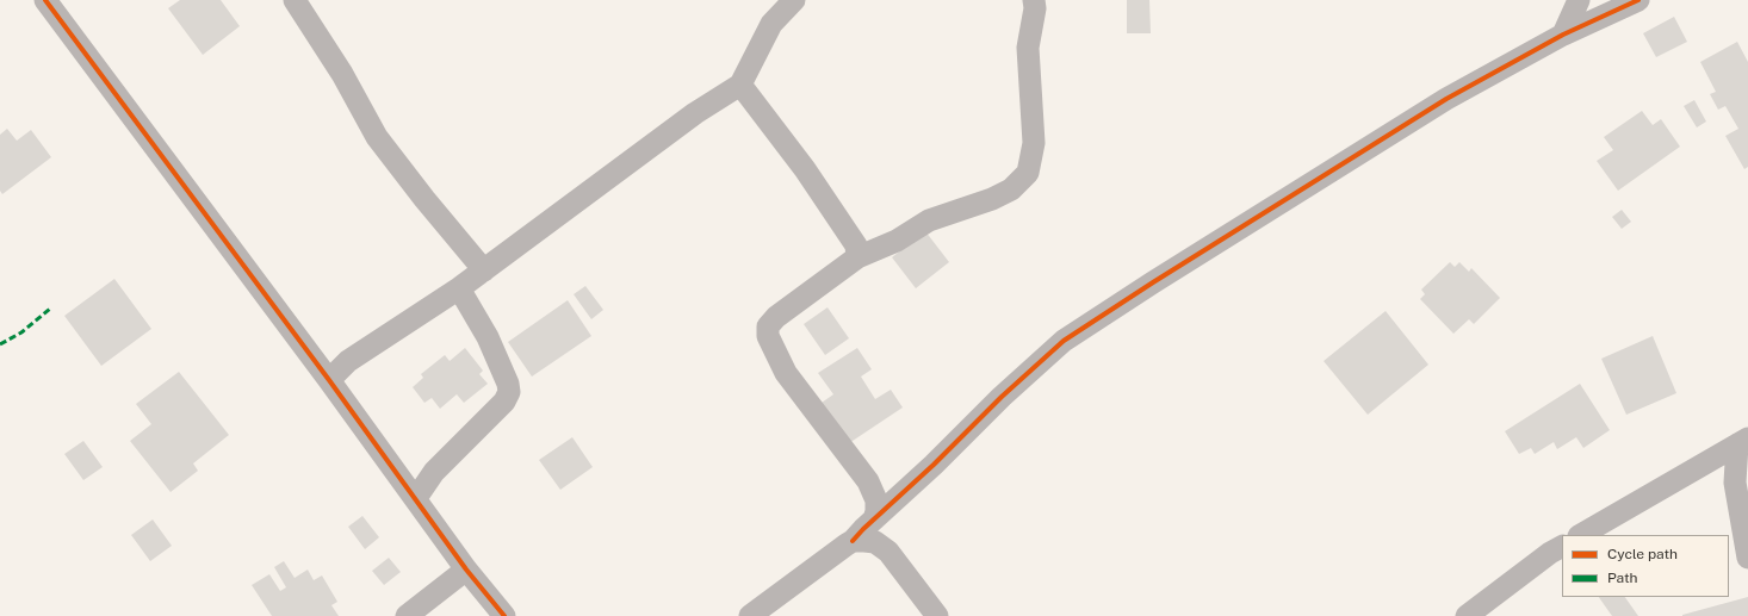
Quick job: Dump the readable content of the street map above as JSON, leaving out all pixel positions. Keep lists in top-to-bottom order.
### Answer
{
  "legend": ["Cycle path", "Path"]
}
